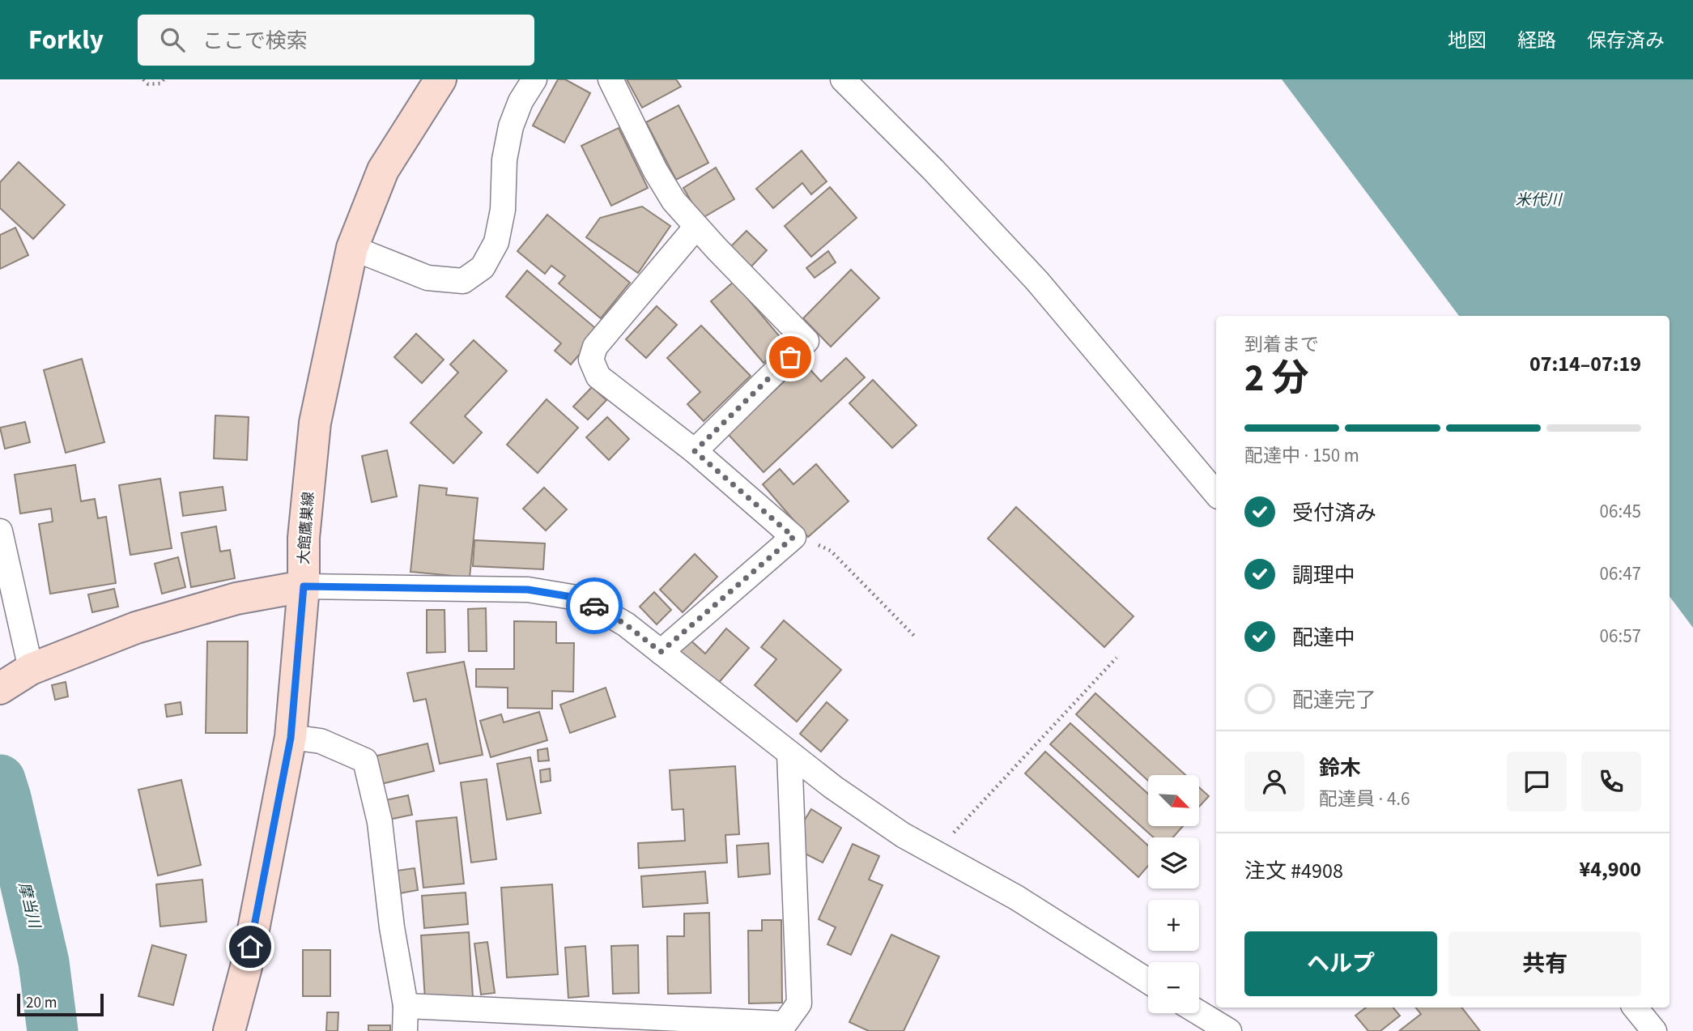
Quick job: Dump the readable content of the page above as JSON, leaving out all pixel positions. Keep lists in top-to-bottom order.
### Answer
{
  "streets": {
    "main road": ["大館鷹巣線"]
  },
  "water": ["米代川", "摩当川"],
  "scale_bar": "20 m",
  "north": "bottom right",
  "page": {
    "header": "Forkly",
    "search": "ここで検索",
    "nav": ["地図", "経路", "保存済み"],
    "heading": ["2 分", "到着まで", "07:14–07:19"],
    "panel": [
      "鈴木",
      "配達員 · 4.6",
      "注文 #4908",
      "¥4,900"
    ],
    "bar": "配達中 · 150 m",
    "list": [
      ["受付済み", "06:45"],
      ["調理中", "06:47"],
      ["配達中", "06:57"],
      "配達完了"
    ],
    "map_buttons": ["+", "−"],
    "buttons": ["ヘルプ", "共有"],
    "scale": "20 m"
  }
}
